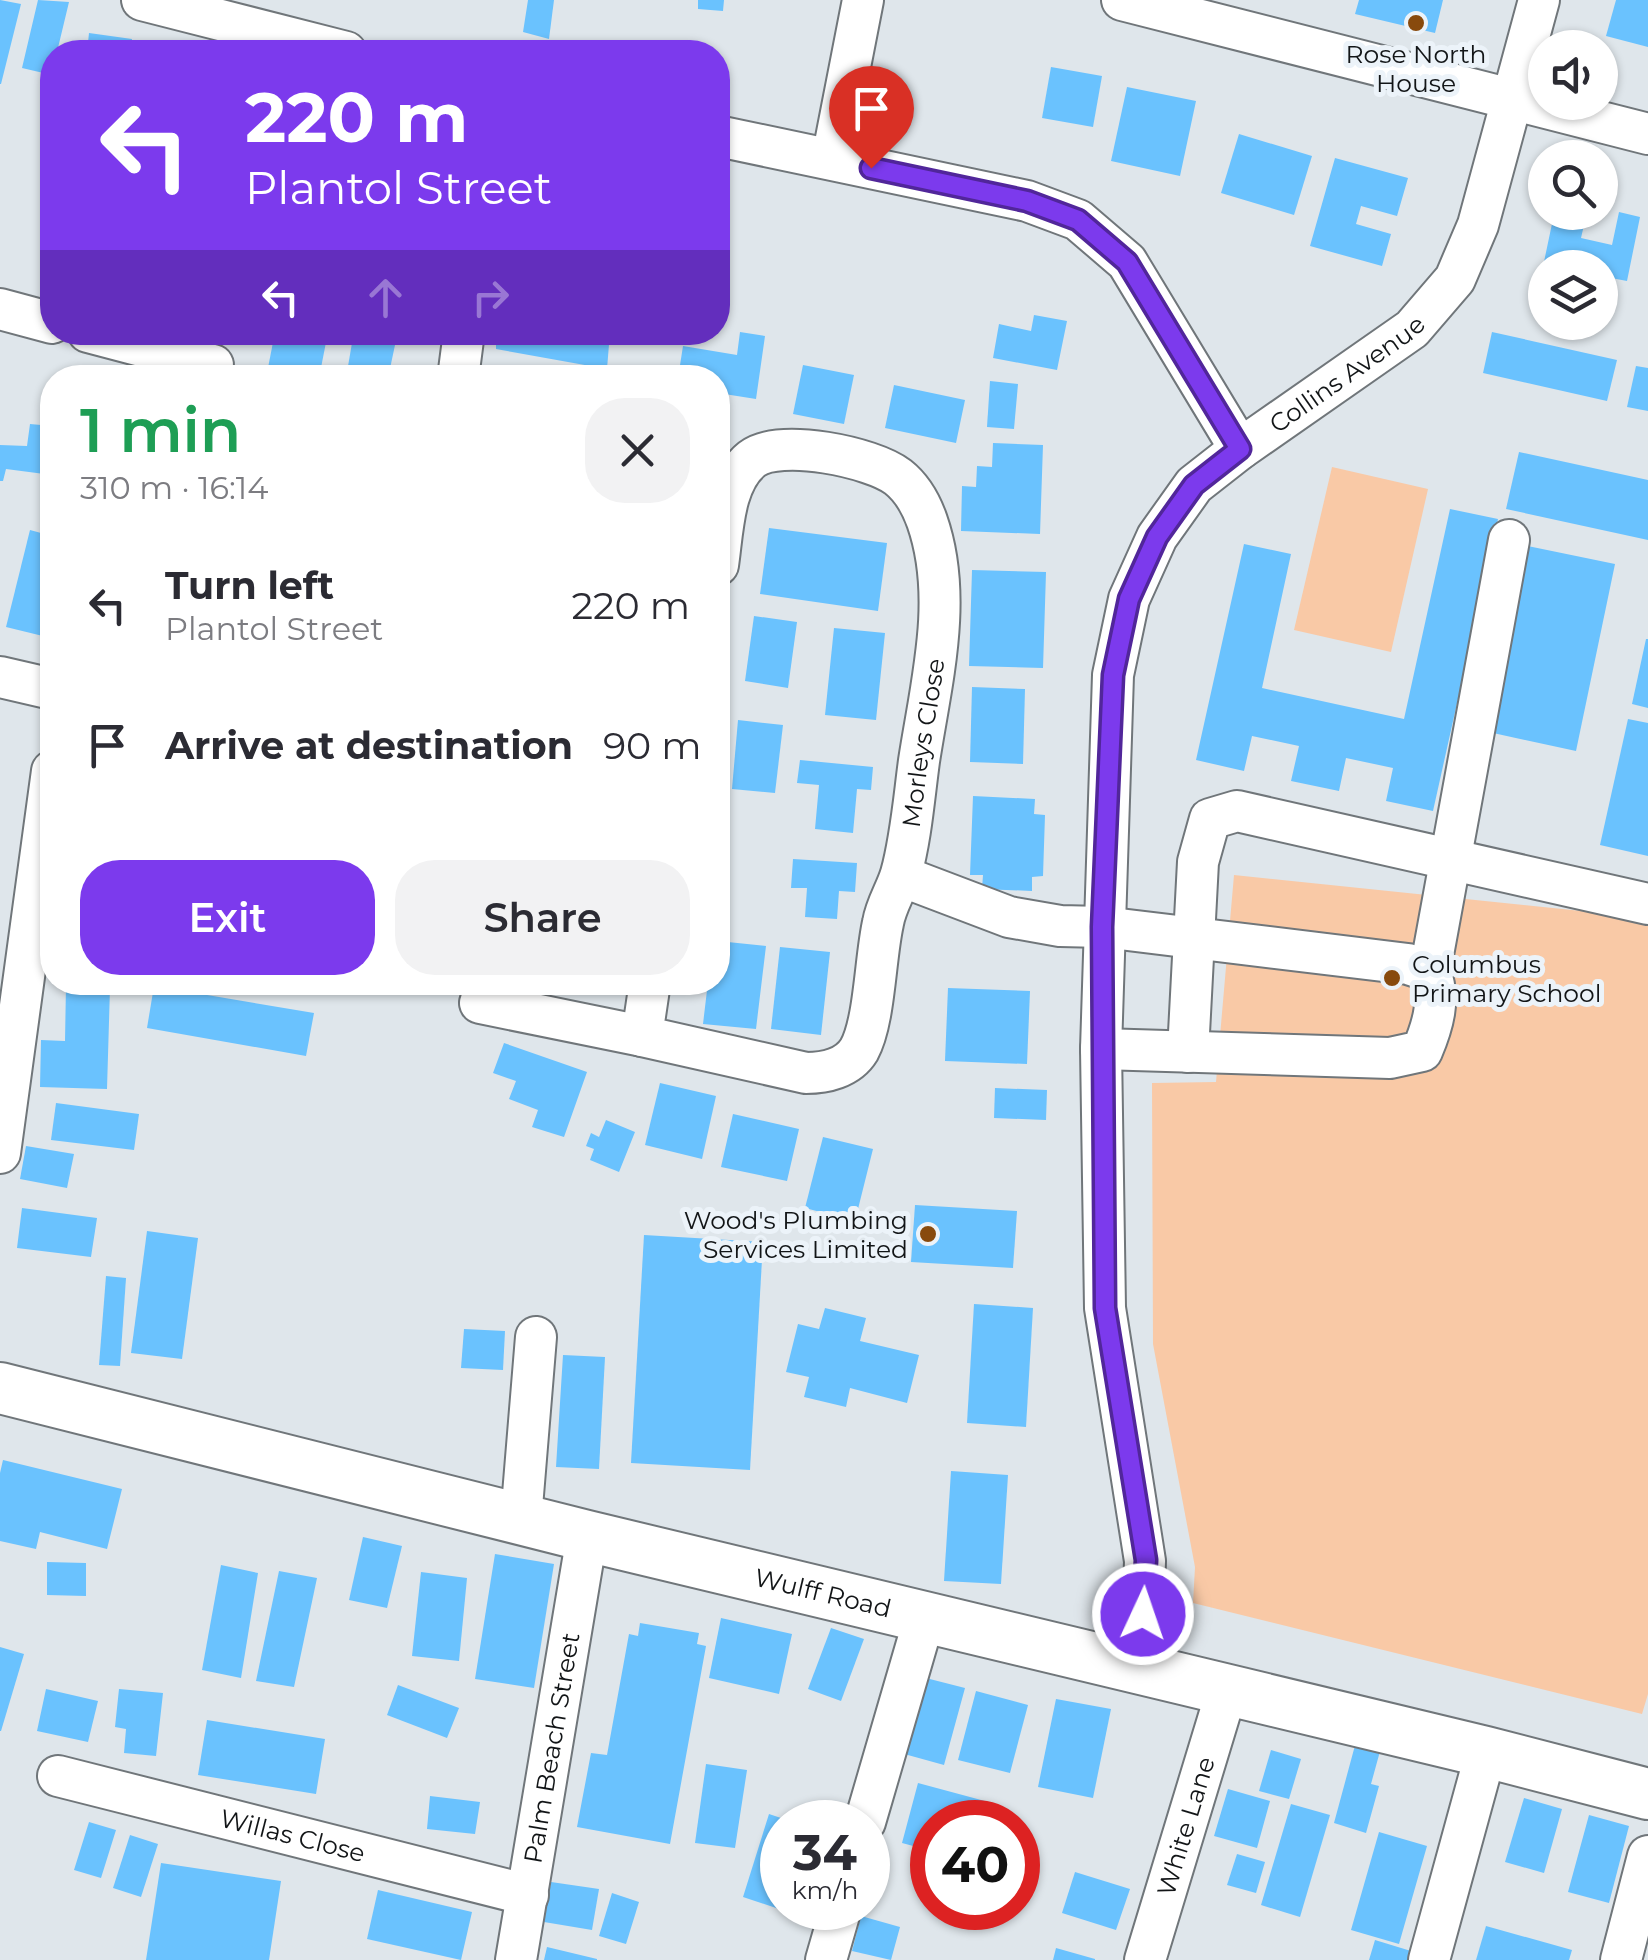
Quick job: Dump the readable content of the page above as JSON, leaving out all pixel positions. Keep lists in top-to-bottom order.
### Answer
{
  "streets": {
    "main road": ["Wulff Road"],
    "street": [
      "Collins Avenue",
      "Morleys Close",
      "Palm Beach Street",
      "White Lane",
      "Willas Close"
    ]
  },
  "crossings": [
    ["Collins Avenue", "Wulff Road"],
    ["Wulff Road", "Palm Beach Street"],
    ["Wulff Road", "White Lane"],
    ["Palm Beach Street", "Willas Close"]
  ],
  "places": ["Rose North House", "Columbus Primary School", "Wood's Plumbing Services Limited"],
  "page": {
    "turn": ["220 m", "Plantol Street"],
    "heading": ["1 min", "310 m · 16:14"],
    "list": [
      {
        "name": "Turn left",
        "note": "Plantol Street",
        "value": "220 m"
      },
      {
        "name": "Arrive at destination",
        "value": "90 m"
      }
    ],
    "buttons": ["Exit", "Share"],
    "speed": "34 km/h",
    "limit": "40"
  }
}
